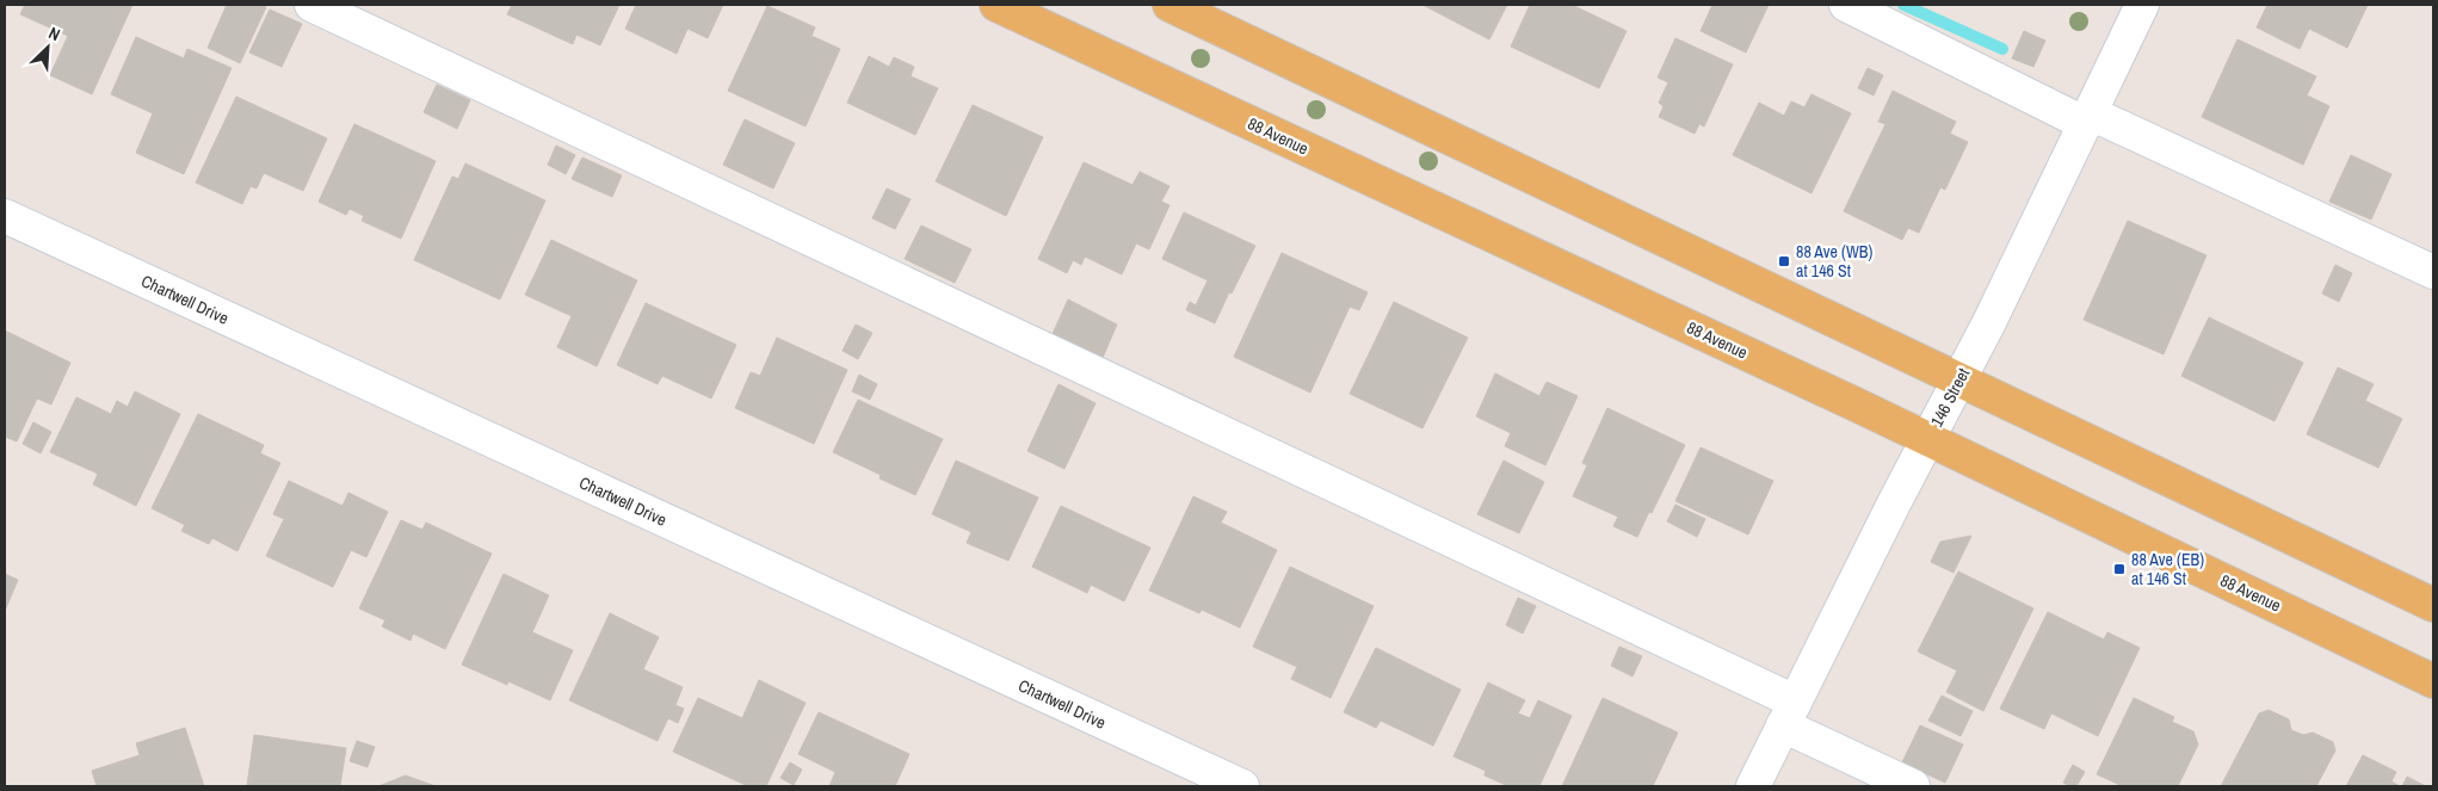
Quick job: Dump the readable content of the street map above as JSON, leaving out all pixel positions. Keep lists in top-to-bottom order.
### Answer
{
  "streets": {
    "main road": ["88 Avenue"],
    "street": ["Chartwell Drive", "146 Street"]
  },
  "crossings": [
    ["88 Avenue", "146 Street"]
  ],
  "places": {
    "transit": ["88 Ave (WB) at 146 St", "88 Ave (EB) at 146 St"]
  },
  "north": "top right"
}
